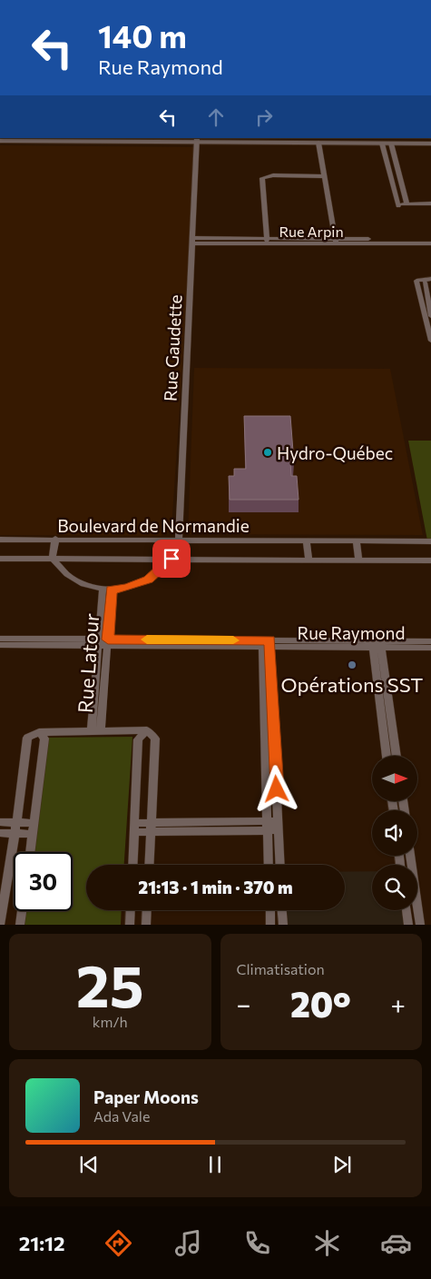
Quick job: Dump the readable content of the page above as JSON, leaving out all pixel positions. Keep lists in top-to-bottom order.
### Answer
{
  "streets": {
    "street": [
      "Rue Arpin",
      "Rue Gaudette",
      "Boulevard de Normandie",
      "Rue Raymond",
      "Rue Latour"
    ]
  },
  "crossings": [
    ["Rue Arpin", "Rue Gaudette"],
    ["Rue Gaudette", "Boulevard de Normandie"],
    ["Rue Gaudette", "Rue Latour"],
    ["Boulevard de Normandie", "Rue Latour"],
    ["Rue Raymond", "Rue Latour"]
  ],
  "places": ["Hydro-Québec", "Opérations SST"],
  "north": "right",
  "page": {
    "turn": ["140 m", "Rue Raymond"],
    "limit": "30",
    "trip": "21:13 · 1 min · 370 m",
    "tile": [
      ["25", "km/h"],
      "Climatisation"
    ],
    "heat": ["−", "20°", "+"],
    "song": ["Paper Moons", "Ada Vale"],
    "tabs": "21:12"
  }
}
